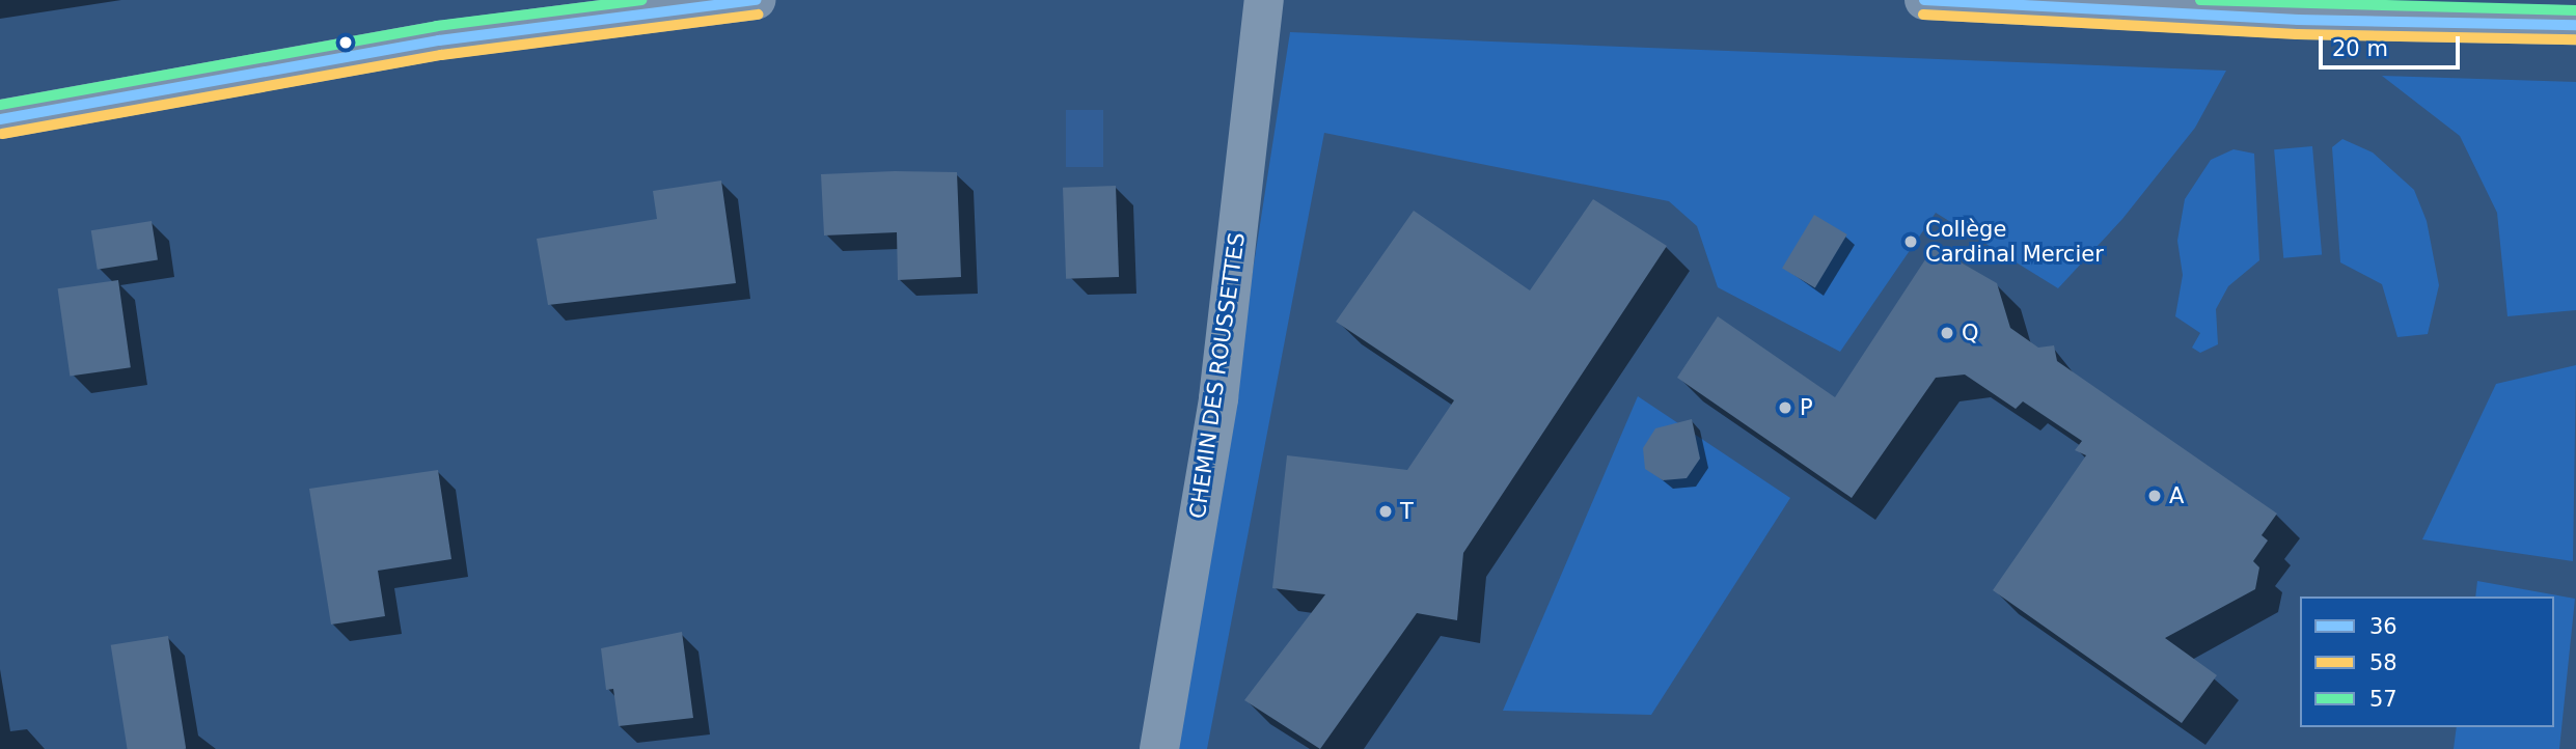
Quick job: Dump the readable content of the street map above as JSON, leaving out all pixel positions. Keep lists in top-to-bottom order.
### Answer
{
  "streets": {
    "street": ["CHEMIN DES ROUSSETTES"]
  },
  "places": [
    "Collège Cardinal Mercier",
    "Q",
    "P",
    "A",
    "T"
  ],
  "lines": ["transit line 36", "transit line 57", "transit line 58"],
  "legend": ["36", "58", "57"],
  "scale_bar": "20 m"
}
